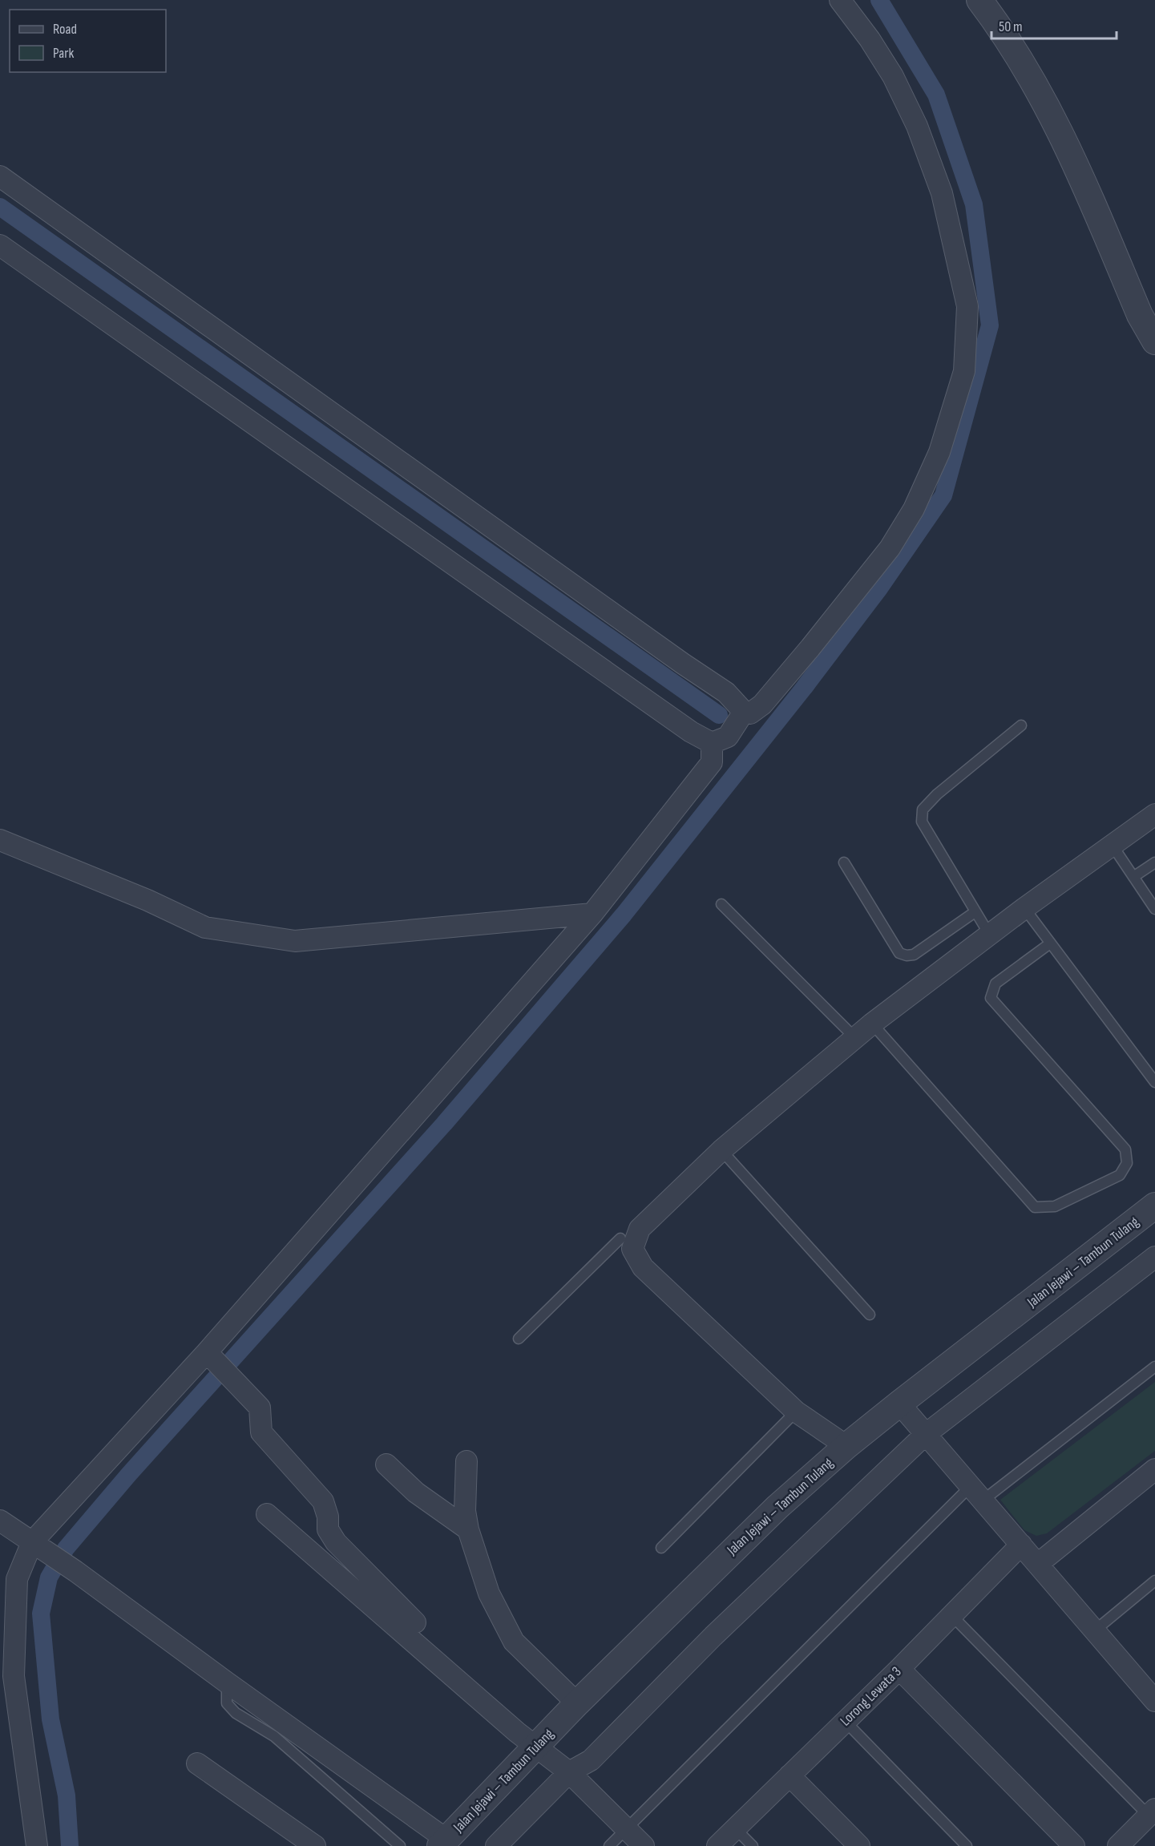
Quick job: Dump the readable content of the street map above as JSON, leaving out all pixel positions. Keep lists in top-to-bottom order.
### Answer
{
  "streets": {
    "street": ["Jalan Jejawi – Tambun Tulang", "Lorong Lewata 3"]
  },
  "legend": ["Road", "Park"],
  "scale_bar": "50 m"
}
